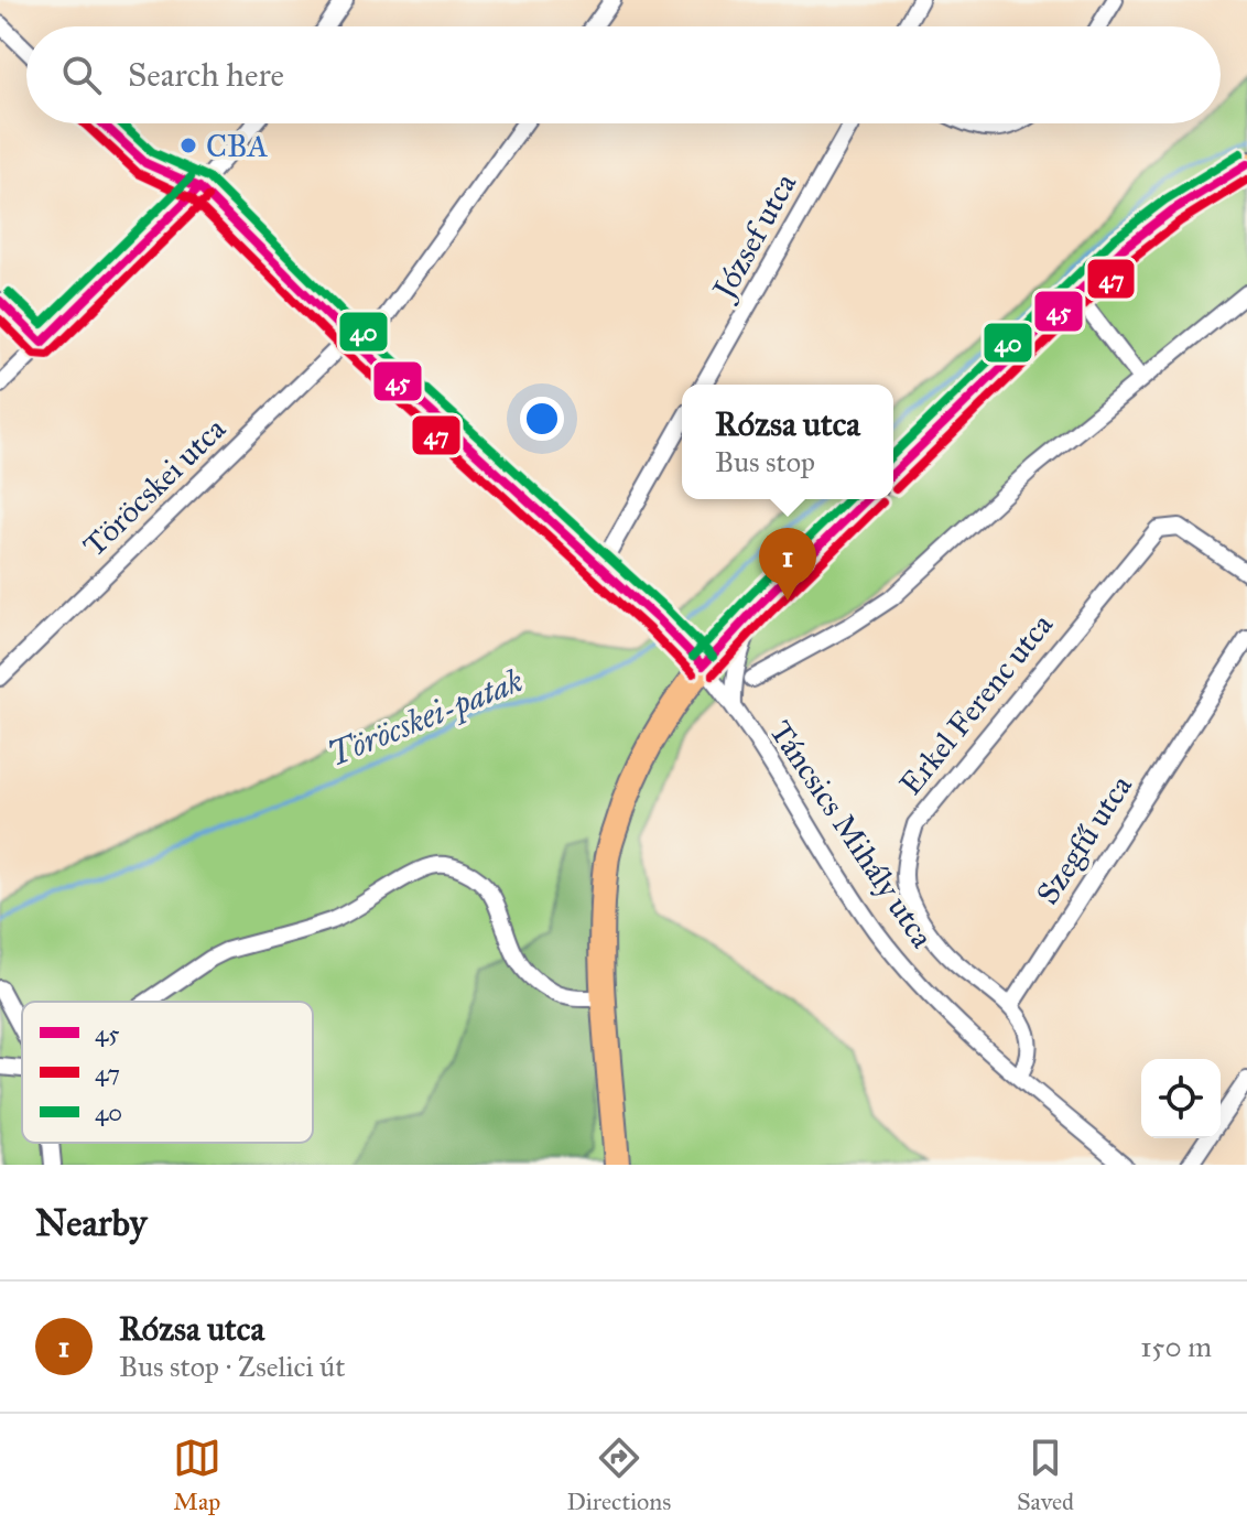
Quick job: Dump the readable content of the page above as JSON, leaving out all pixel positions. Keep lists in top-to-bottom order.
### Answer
{
  "streets": {
    "street": [
      "József utca",
      "Töröcskei utca",
      "Erkel Ferenc utca",
      "Táncsics Mihály utca",
      "Szegfű utca"
    ]
  },
  "crossings": [
    ["Töröcskei utca", "Táncsics Mihály utca"],
    ["Erkel Ferenc utca", "Szegfű utca"]
  ],
  "water": ["Töröcskei-patak"],
  "places": ["CBA"],
  "lines": ["transit line 45", "transit line 47", "transit line 40"],
  "legend": ["45", "47", "40"],
  "page": {
    "search": "Search here",
    "popup": ["Rózsa utca", "Bus stop"],
    "pins": "1",
    "heading": "Nearby",
    "list": [
      {
        "mark": "1",
        "name": "Rózsa utca",
        "note": "Bus stop · Zselici út",
        "value": "150 m"
      }
    ],
    "nav": ["Map", "Directions", "Saved"]
  }
}
